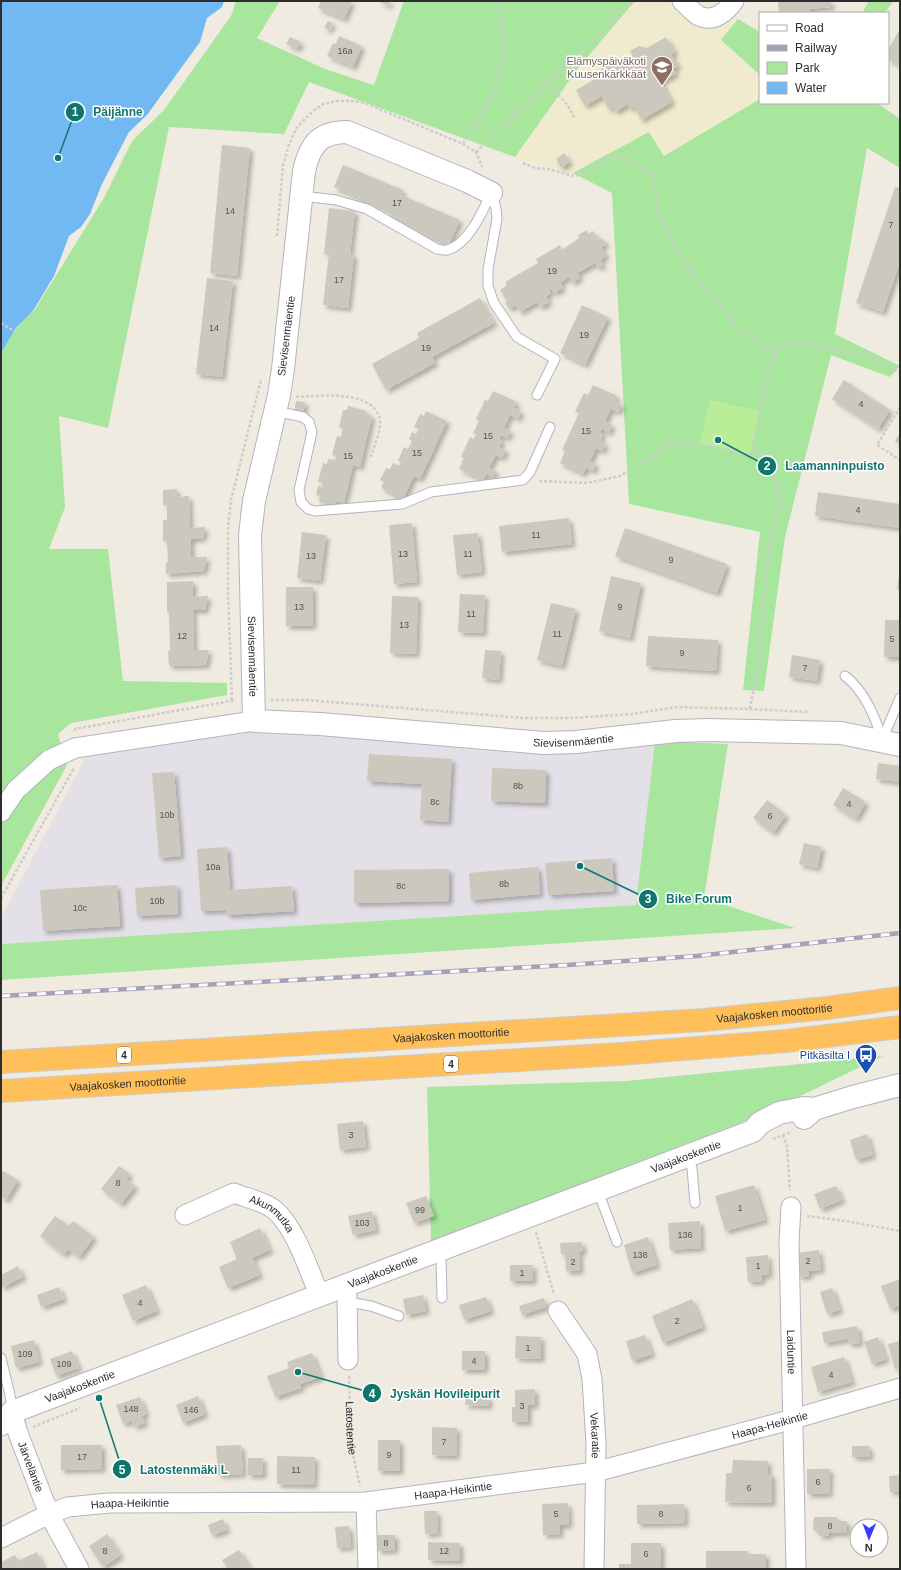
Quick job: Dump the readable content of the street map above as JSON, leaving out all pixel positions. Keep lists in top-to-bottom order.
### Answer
{
  "streets": {
    "highway": ["Vaajakosken moottoritie", "4"],
    "street": [
      "Sievisenmäentie",
      "Vaajakoskentie",
      "Akunmutka",
      "Laiduntie",
      "Haapa-Heikintie",
      "Vekaratie",
      "Järveläntie"
    ],
    "path": ["Latostentie"]
  },
  "crossings": [
    ["Vaajakoskentie", "Akunmutka"],
    ["Vaajakoskentie", "Järveläntie"],
    ["Laiduntie", "Haapa-Heikintie"],
    ["Haapa-Heikintie", "Latostentie"],
    ["Haapa-Heikintie", "Vekaratie"],
    ["Haapa-Heikintie", "Järveläntie"]
  ],
  "places": {
    "school or university": ["Elämyspäiväkoti Kuusenkärkkäät"],
    "other": [
      "Päijänne",
      "Laamanninpuisto",
      "Bike Forum",
      "Jyskän Hovileipurit",
      "Latostenmäki L"
    ],
    "bus stop": ["Pitkäsilta I"]
  },
  "house_numbers": [
    "16a",
    "17",
    "14",
    "7",
    "19",
    "17",
    "14",
    "19",
    "19",
    "4",
    "15",
    "15",
    "15",
    "15",
    "4",
    "11",
    "13",
    "11",
    "13",
    "9",
    "13",
    "9",
    "11",
    "13",
    "11",
    "12",
    "5",
    "9",
    "7",
    "8b",
    "8c",
    "4",
    "10b",
    "6",
    "10a",
    "8b",
    "8c",
    "10b",
    "10c",
    "3",
    "8",
    "1",
    "99",
    "103",
    "136",
    "138",
    "2",
    "2",
    "1",
    "1",
    "4",
    "2",
    "1",
    "109",
    "4",
    "109",
    "4",
    "3",
    "148",
    "146",
    "7",
    "9",
    "17",
    "11",
    "6",
    "6",
    "5",
    "8",
    "8",
    "8",
    "8",
    "12",
    "6"
  ],
  "legend": [
    "Road",
    "Railway",
    "Park",
    "Water"
  ],
  "north": "bottom"
}
